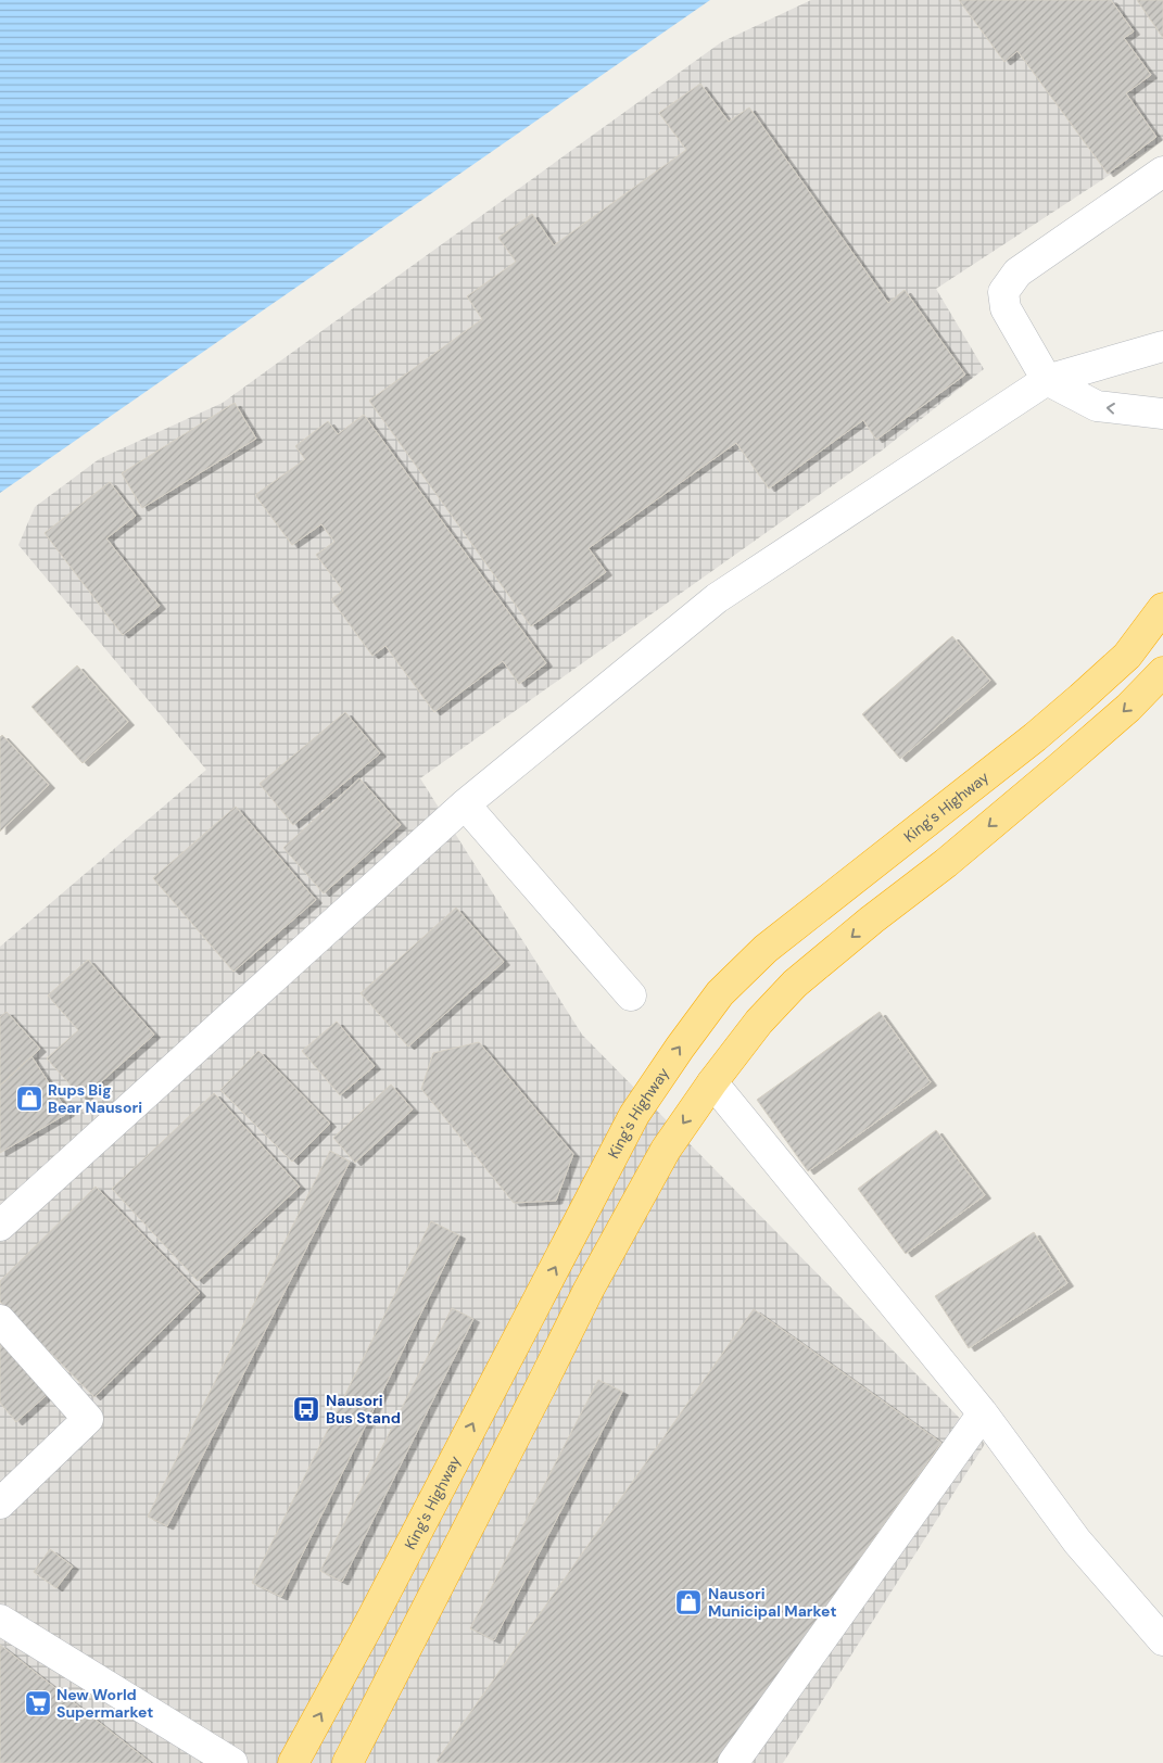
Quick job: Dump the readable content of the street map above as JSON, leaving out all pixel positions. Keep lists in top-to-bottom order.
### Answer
{
  "streets": {
    "highway": ["King's Highway"]
  },
  "places": {
    "shop": ["Rups Big Bear Nausori", "Nausori Municipal Market"],
    "bus stop": ["Nausori Bus Stand"],
    "supermarket": ["New World Supermarket"]
  }
}
